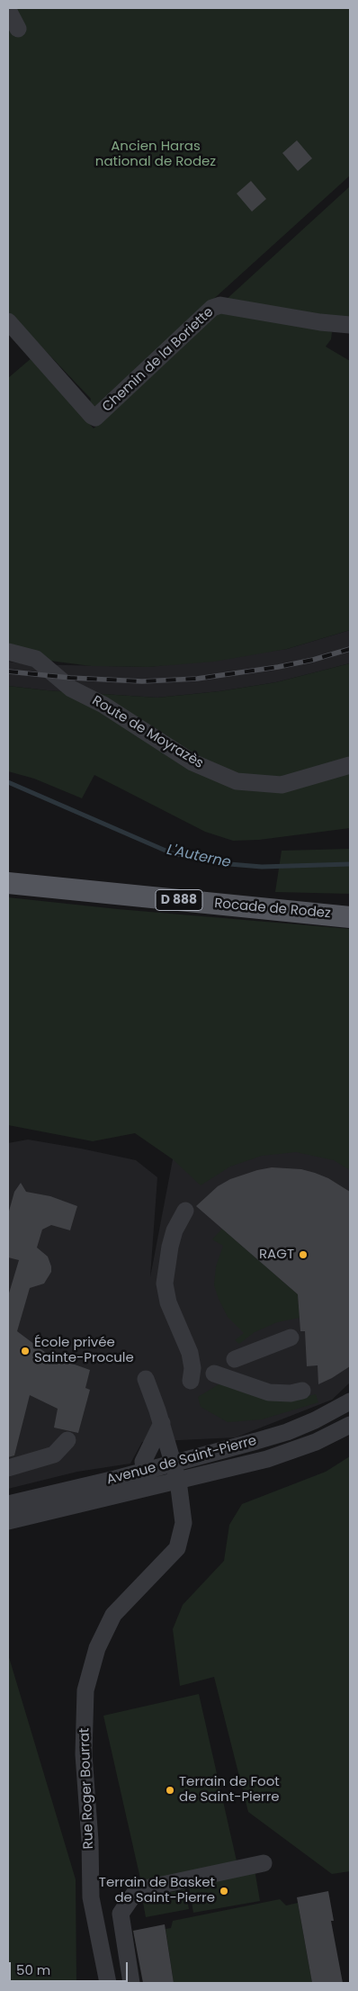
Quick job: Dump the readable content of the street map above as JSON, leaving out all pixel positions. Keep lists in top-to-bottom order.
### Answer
{
  "streets": {
    "main road": ["D 888", "Rocade de Rodez"],
    "street": [
      "Chemin de la Boriette",
      "Route de Moyrazès",
      "Avenue de Saint-Pierre",
      "Rue Roger Bourrat"
    ]
  },
  "crossings": [
    ["Avenue de Saint-Pierre", "Rue Roger Bourrat"]
  ],
  "water": ["L'Auterne"],
  "parks": ["Ancien Haras national de Rodez"],
  "places": [
    "RAGT",
    "École privée Sainte-Procule",
    "Terrain de Foot de Saint-Pierre",
    "Terrain de Basket de Saint-Pierre"
  ],
  "scale_bar": "50 m"
}
